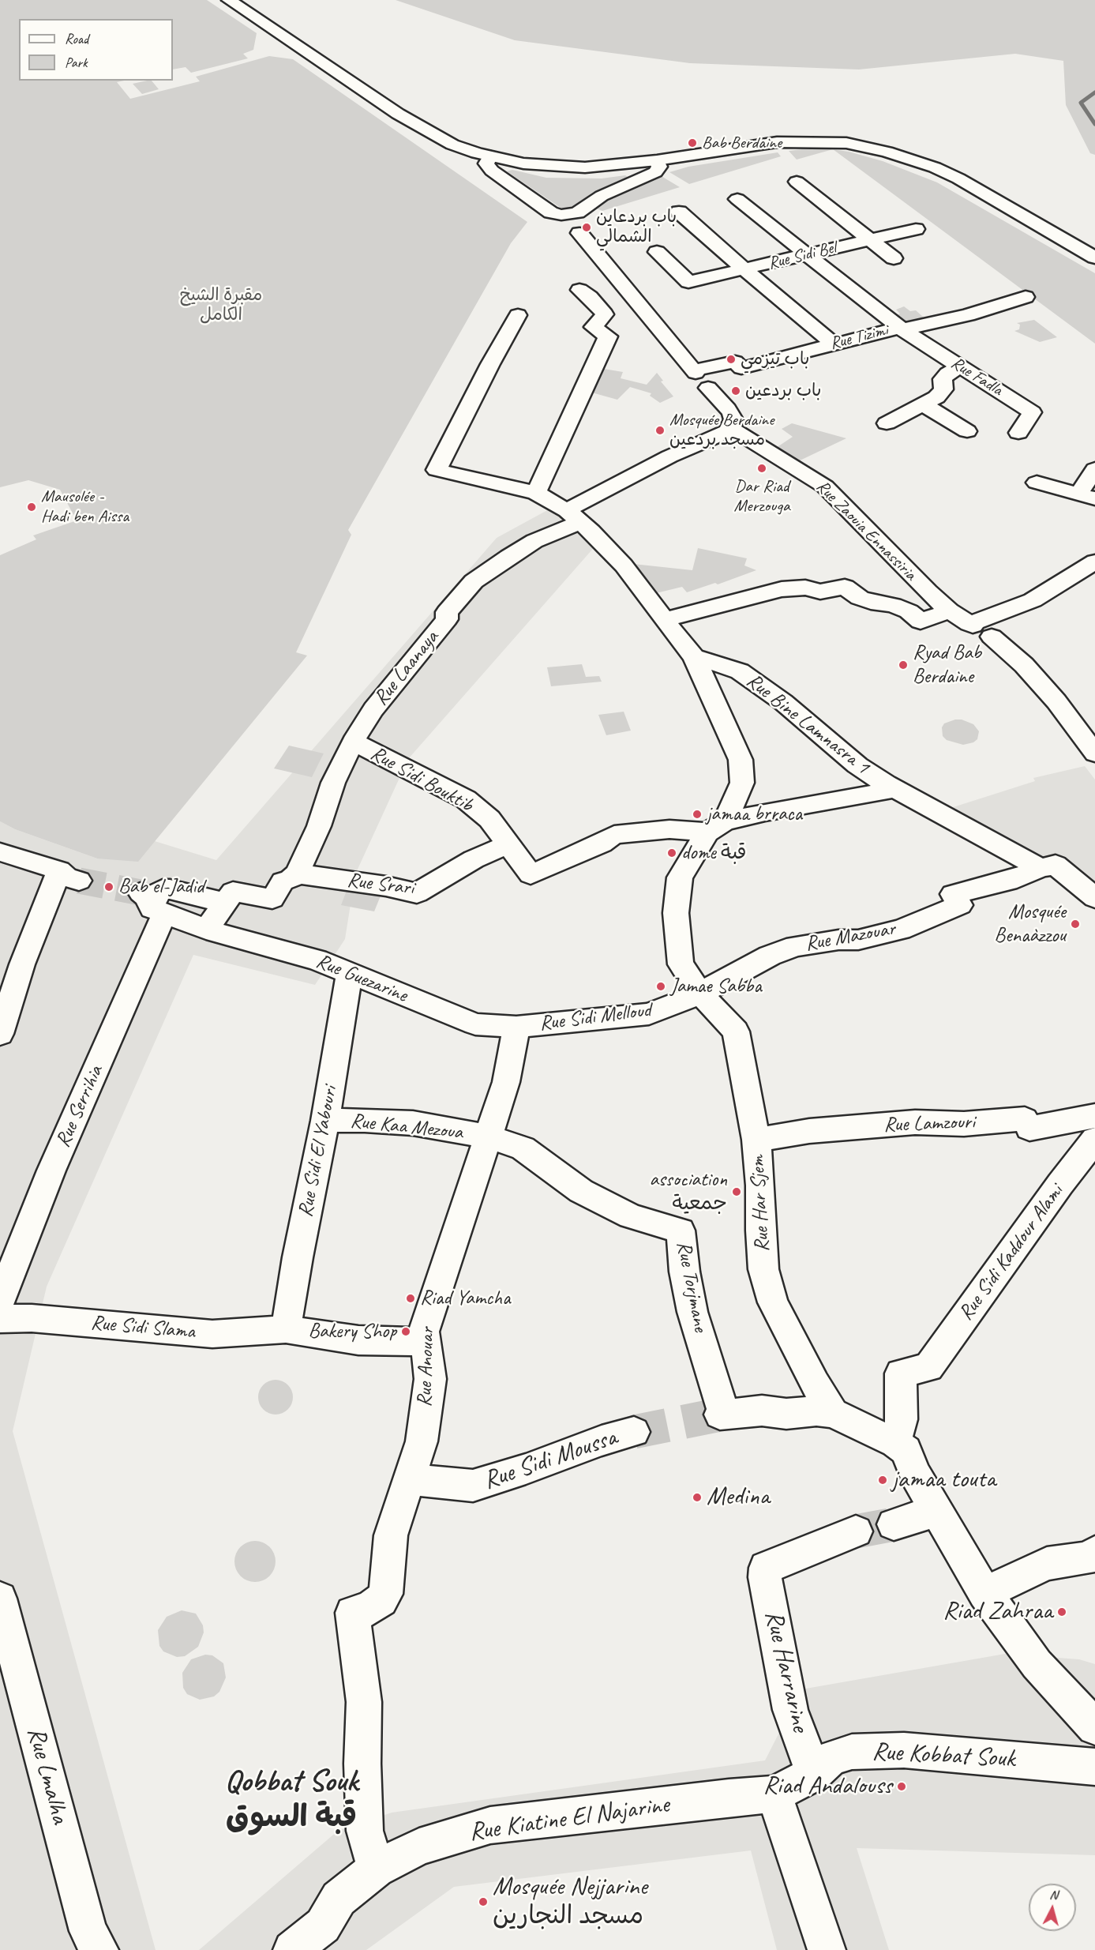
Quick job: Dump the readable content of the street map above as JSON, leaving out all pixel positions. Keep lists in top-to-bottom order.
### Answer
{
  "streets": {
    "street": [
      "Rue Sidi Bel",
      "Rue Tizimi",
      "Rue Fadla",
      "Rue Zaouia Ennassiria",
      "Rue Laanaya",
      "Rue Bine Lamnasra 1",
      "Rue Sidi Bouktib",
      "Rue Srari",
      "Rue Mazouar",
      "Rue Guezarine",
      "Rue Sidi Melloud",
      "Rue Serrihia",
      "Rue Lamzouri",
      "Rue Kaa Mezoua",
      "Rue Sidi El Yabouri",
      "Rue Har Sjem",
      "Rue Sidi Kaddour Alami",
      "Rue Torjmane",
      "Rue Sidi Slama",
      "Rue Anouar",
      "Rue Sidi Moussa",
      "Rue Harrarine",
      "Rue Kobbat Souk",
      "Rue Lmalha",
      "Rue Kiatine El Najarine"
    ]
  },
  "crossings": [
    ["Rue Sidi Bel", "Rue Fadla"],
    ["Rue Tizimi", "Rue Fadla"],
    ["Rue Zaouia Ennassiria", "Rue Laanaya"],
    ["Rue Laanaya", "Rue Sidi Bouktib"],
    ["Rue Laanaya", "Rue Srari"],
    ["Rue Laanaya", "Rue Har Sjem"],
    ["Rue Bine Lamnasra 1", "Rue Sidi Bouktib"],
    ["Rue Bine Lamnasra 1", "Rue Mazouar"],
    ["Rue Bine Lamnasra 1", "Rue Har Sjem"],
    ["Rue Sidi Bouktib", "Rue Srari"],
    ["Rue Sidi Bouktib", "Rue Har Sjem"],
    ["Rue Mazouar", "Rue Sidi Melloud"],
    ["Rue Mazouar", "Rue Har Sjem"],
    ["Rue Guezarine", "Rue Sidi Melloud"],
    ["Rue Guezarine", "Rue Serrihia"],
    ["Rue Guezarine", "Rue Sidi El Yabouri"],
    ["Rue Guezarine", "Rue Anouar"],
    ["Rue Sidi Melloud", "Rue Har Sjem"],
    ["Rue Sidi Melloud", "Rue Anouar"],
    ["Rue Lamzouri", "Rue Har Sjem"],
    ["Rue Kaa Mezoua", "Rue Sidi El Yabouri"],
    ["Rue Kaa Mezoua", "Rue Torjmane"],
    ["Rue Kaa Mezoua", "Rue Anouar"],
    ["Rue Sidi El Yabouri", "Rue Sidi Slama"],
    ["Rue Har Sjem", "Rue Torjmane"],
    ["Rue Torjmane", "Rue Anouar"],
    ["Rue Sidi Slama", "Rue Anouar"],
    ["Rue Anouar", "Rue Sidi Moussa"],
    ["Rue Anouar", "Rue Kiatine El Najarine"],
    ["Rue Harrarine", "Rue Kobbat Souk"],
    ["Rue Kobbat Souk", "Rue Kiatine El Najarine"]
  ],
  "districts": ["Qobbat Souk قبة السوق"],
  "parks": ["مقبرة الشيخ الكامل"],
  "places": [
    "Bab Berdaine",
    "باب بردعاين الشمالي",
    "باب تيزمي",
    "باب بردعين",
    "Mosquée Berdaine مسجد بردعين",
    "Dar Riad Merzouga",
    "Mausolée - Hadi ben Aissa",
    "Ryad Bab Berdaine",
    "jamaa brraca",
    "dome قبة",
    "Bab el-Jadid",
    "Mosquée Benaàzzou",
    "Jamae Sabba",
    "association جمعية",
    "Riad Yamcha",
    "Bakery Shop",
    "jamaa touta",
    "Medina",
    "Riad Zahraa",
    "Riad Andalouss",
    "Mosquée Nejjarine مسجد النجارين"
  ],
  "legend": ["Road", "Park"],
  "north": "top"
}
